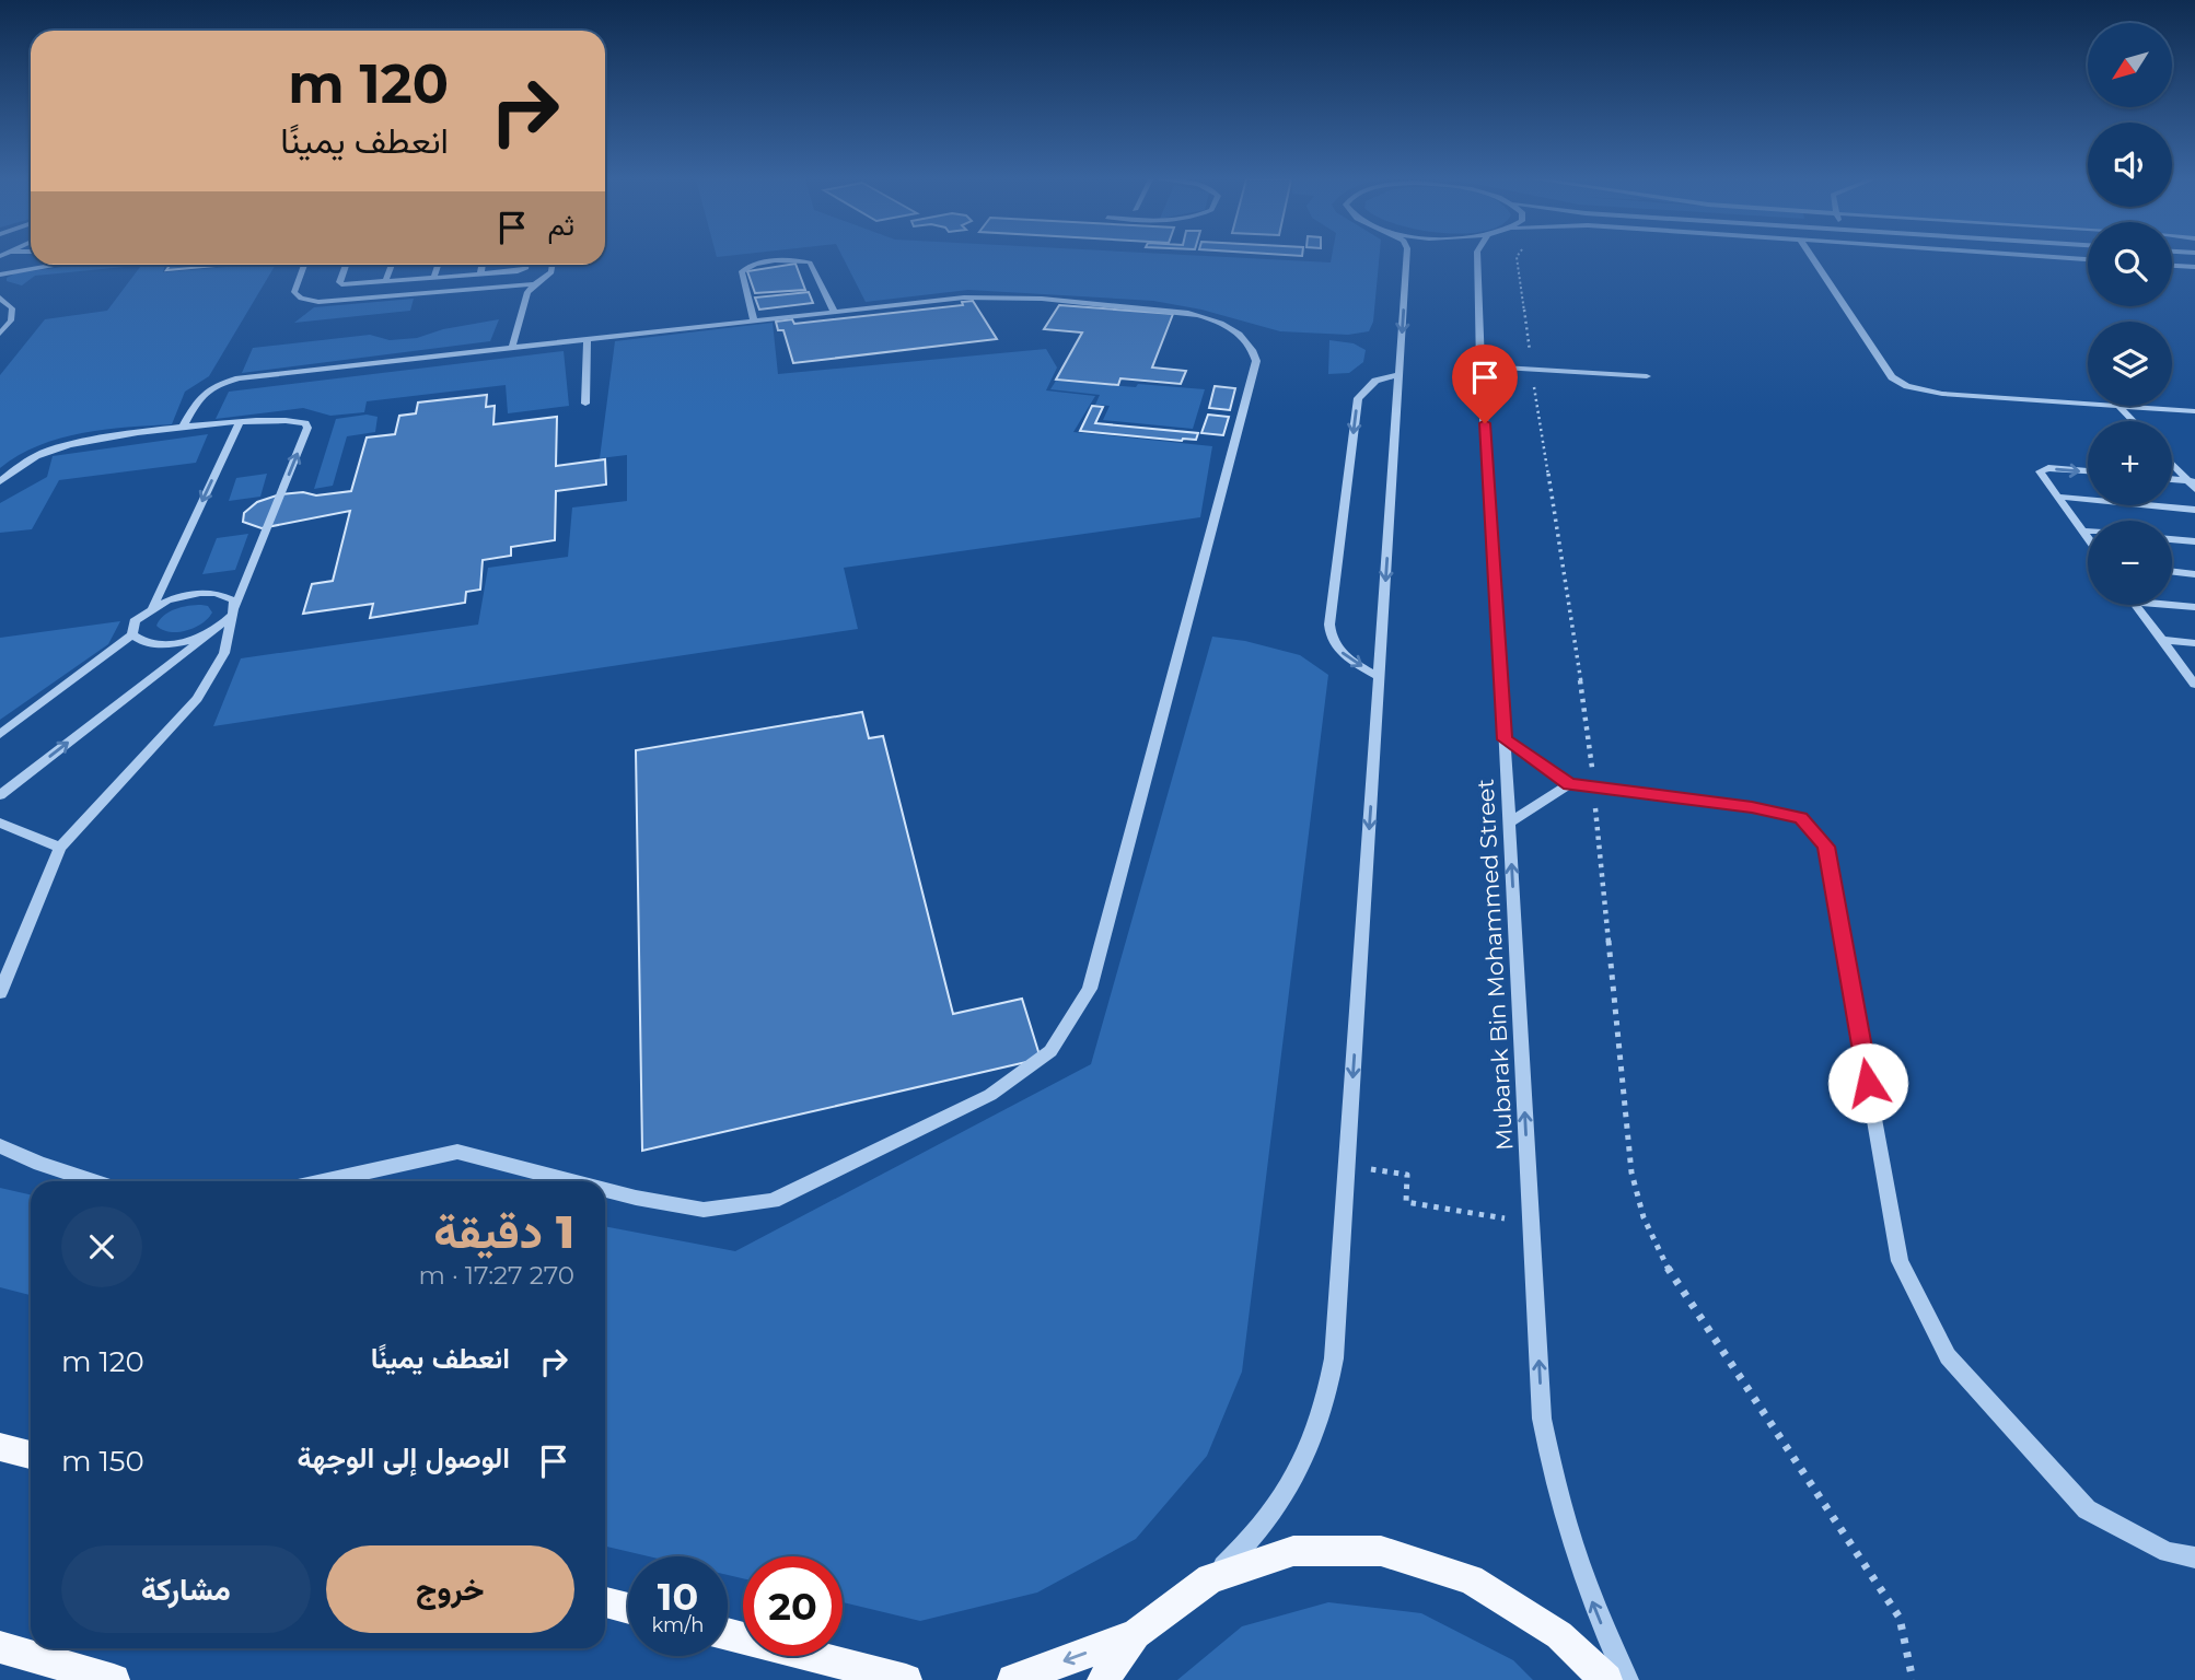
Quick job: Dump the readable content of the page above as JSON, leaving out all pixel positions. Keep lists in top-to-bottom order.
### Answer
{
  "streets": {
    "street": ["Mubarak Bin Mohammed Street"]
  },
  "one_way": ["Mubarak Bin Mohammed Street"],
  "north": "bottom left",
  "page": {
    "map_buttons": ["+", "−"],
    "turn": ["120 m", "انعطف يمينًا"],
    "then": "ثم",
    "heading": ["1 دقيقة", "270 m · 17:27"],
    "list": [
      {
        "name": "انعطف يمينًا",
        "value": "120 m"
      },
      {
        "name": "الوصول إلى الوجهة",
        "value": "150 m"
      }
    ],
    "buttons": ["خروج", "مشاركة"],
    "speed": "10 km/h",
    "limit": "20"
  }
}
